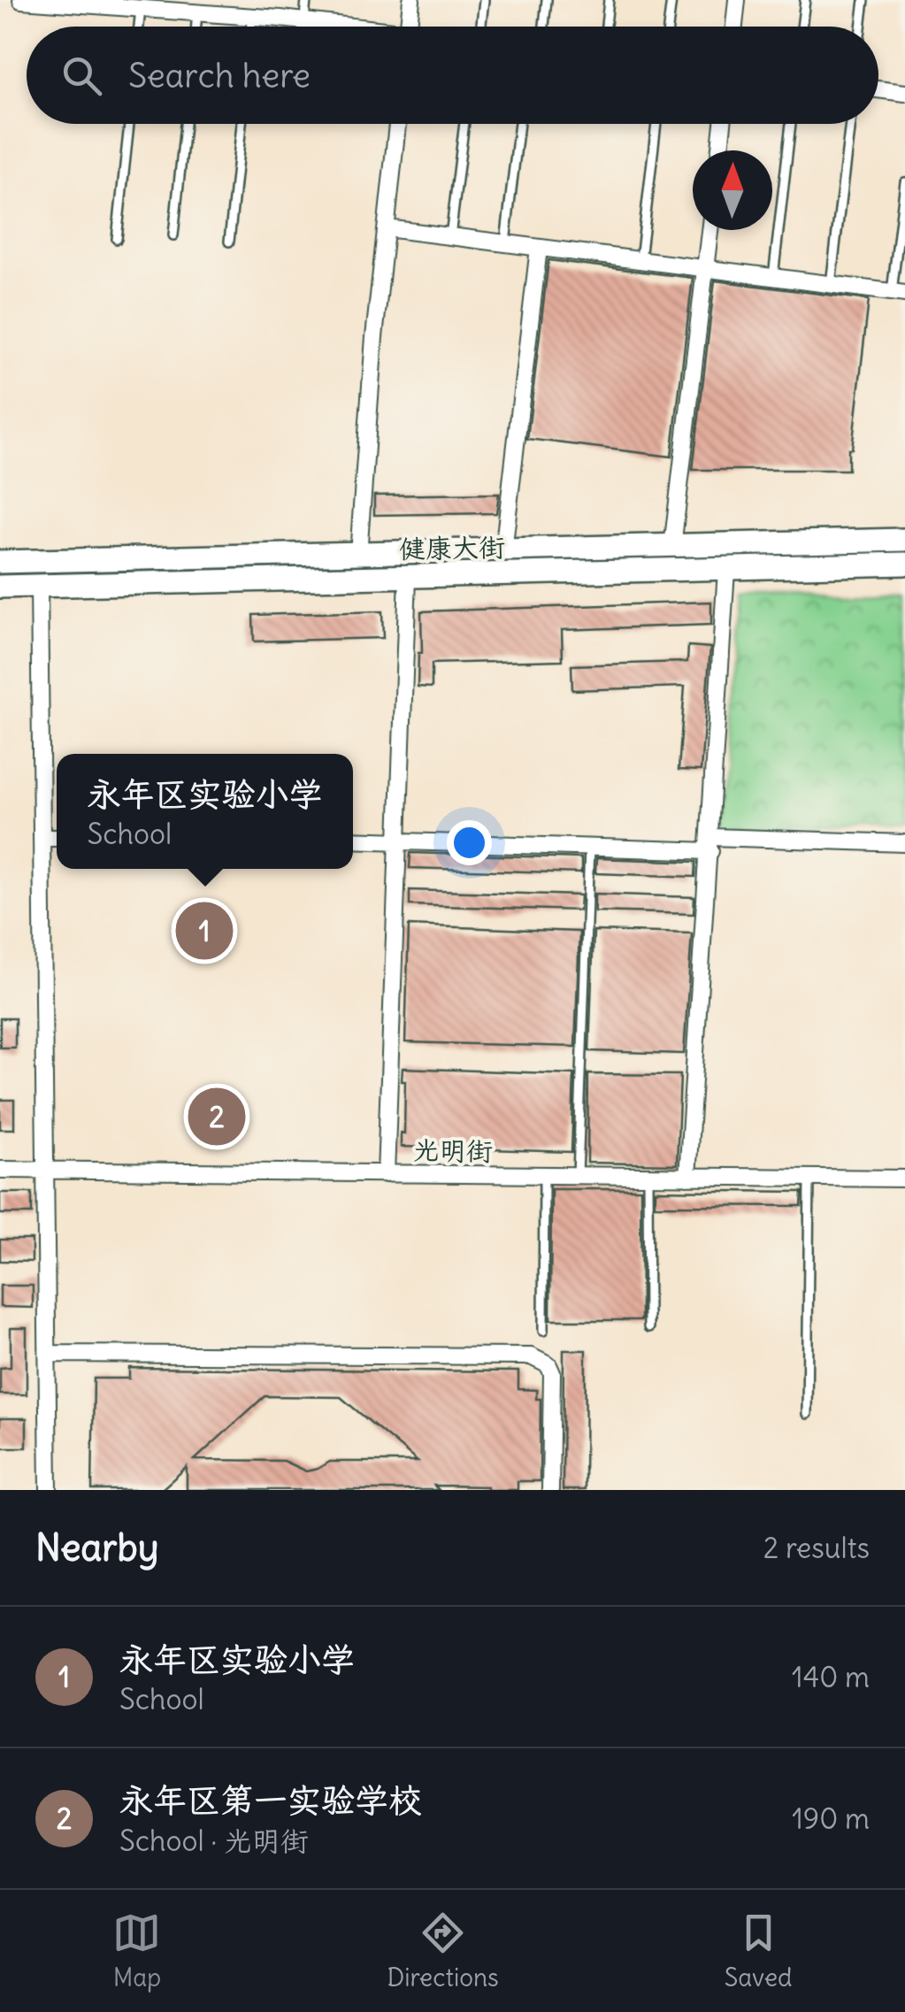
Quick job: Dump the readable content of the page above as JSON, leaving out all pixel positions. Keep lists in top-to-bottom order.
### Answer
{
  "streets": {
    "main road": ["健康大街"],
    "street": ["光明街"]
  },
  "north": "top",
  "page": {
    "search": "Search here",
    "popup": ["永年区实验小学", "School"],
    "pins": ["1", "2"],
    "heading": ["Nearby", "2 results"],
    "list": [
      {
        "mark": "1",
        "name": "永年区实验小学",
        "note": "School",
        "value": "140 m"
      },
      {
        "mark": "2",
        "name": "永年区第一实验学校",
        "note": "School · 光明街",
        "value": "190 m"
      }
    ],
    "nav": ["Map", "Directions", "Saved"]
  }
}
